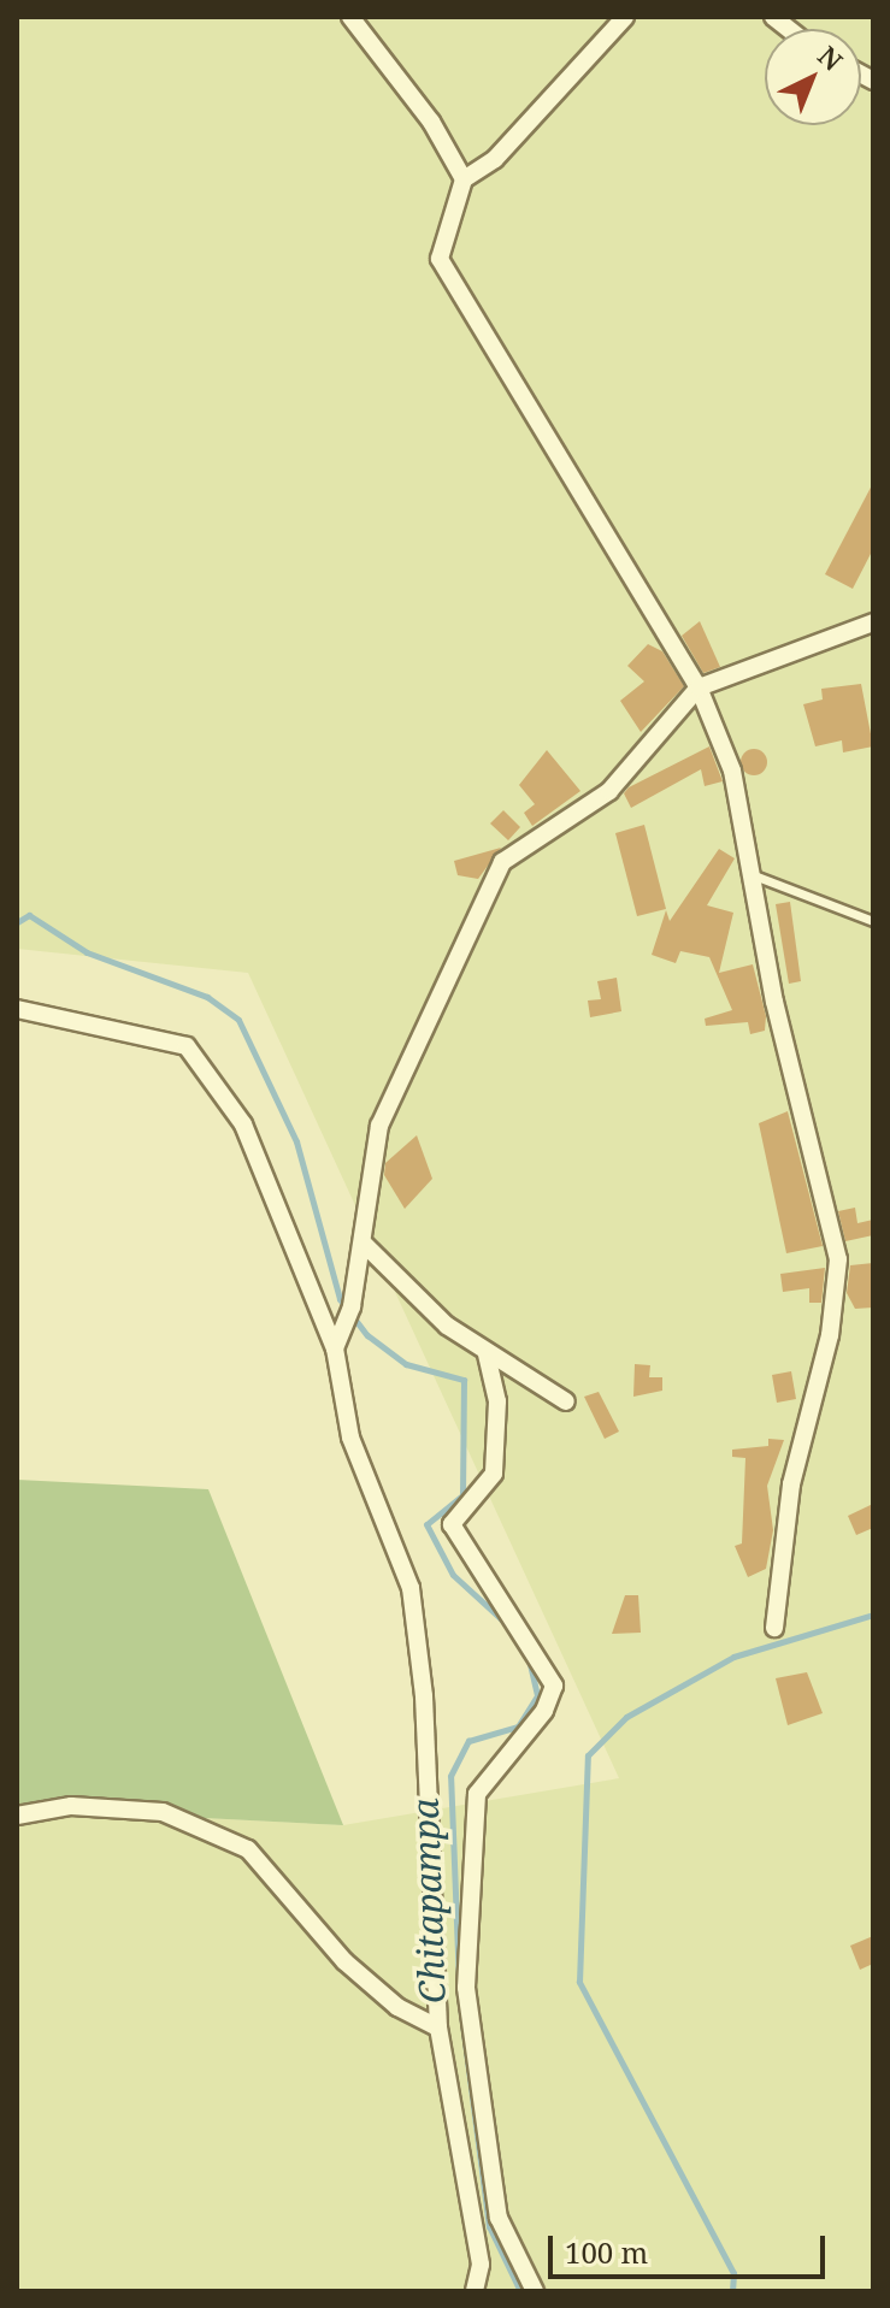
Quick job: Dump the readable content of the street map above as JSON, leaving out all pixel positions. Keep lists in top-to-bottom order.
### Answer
{
  "water": ["Chitapampa"],
  "scale_bar": "100 m",
  "north": "top right"
}
